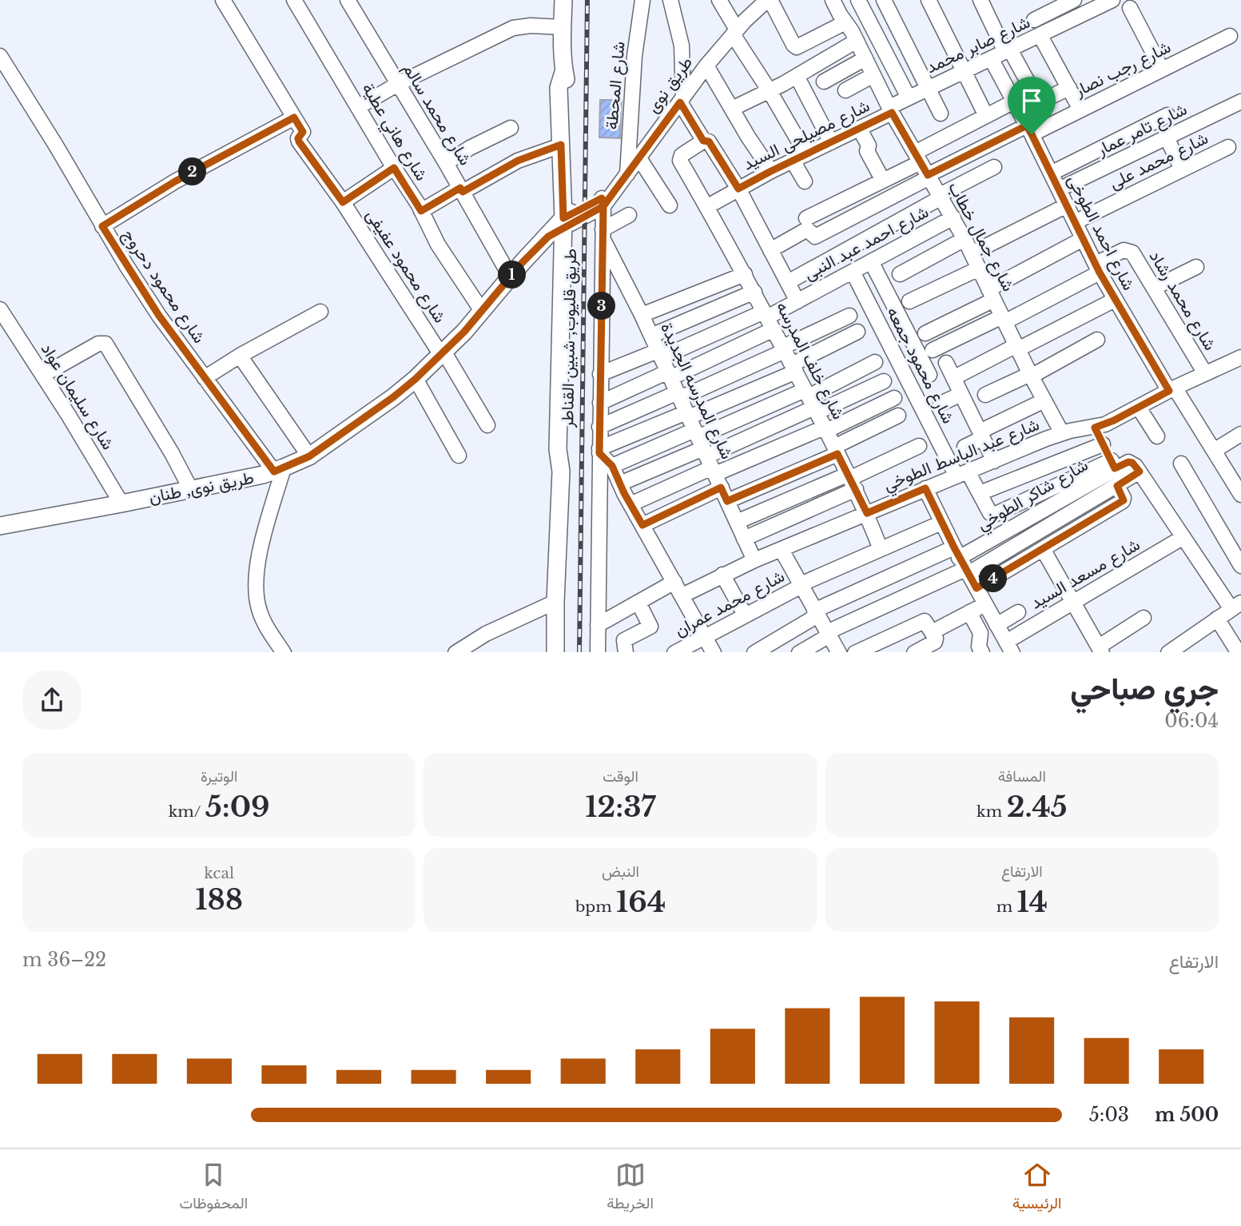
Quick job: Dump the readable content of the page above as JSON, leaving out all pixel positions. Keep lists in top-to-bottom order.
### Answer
{
  "streets": {
    "main road": ["طريق قليوب, شبين القناطر", "طريق نوى, طنان"],
    "street": [
      "شارع صابر محمد",
      "شارع رجب نصار",
      "طريق نوى",
      "شارع المحطة",
      "شارع محمد سالم",
      "شارع تامر عمار",
      "شارع هاني عطية",
      "شارع مصيلحى السيد",
      "شارع محمد على",
      "شارع احمد الطوخى",
      "شارع جمال خطاب",
      "شارع احمد عبد النبى",
      "شارع محمود عفيفى",
      "شارع محمود دحروج",
      "شارع محمد رشاد",
      "شارع خلف المدرسه",
      "شارع محمود جمعه",
      "شارع المدرسه الجديدة",
      "شارع سليمان عواد",
      "شارع عبد الباسط الطوخي",
      "شارع شاكر الطوخي",
      "شارع مسعد السيد",
      "شارع محمد عمران"
    ]
  },
  "crossings": [
    ["شارع صابر محمد", "شارع مصيلحى السيد"],
    ["شارع صابر محمد", "شارع احمد الطوخى"],
    ["شارع صابر محمد", "شارع جمال خطاب"],
    ["شارع رجب نصار", "شارع احمد الطوخى"],
    ["شارع رجب نصار", "شارع جمال خطاب"],
    ["طريق نوى", "شارع المحطة"],
    ["طريق نوى", "طريق قليوب, شبين القناطر"],
    ["طريق نوى", "طريق نوى, طنان"],
    ["شارع محمد سالم", "طريق نوى, طنان"],
    ["شارع تامر عمار", "شارع احمد الطوخى"],
    ["شارع هاني عطية", "طريق نوى, طنان"],
    ["شارع مصيلحى السيد", "شارع جمال خطاب"],
    ["شارع مصيلحى السيد", "شارع خلف المدرسه"],
    ["شارع محمد على", "شارع احمد الطوخى"],
    ["شارع احمد الطوخى", "شارع محمد رشاد"],
    ["شارع احمد الطوخى", "شارع عبد الباسط الطوخي"],
    ["شارع جمال خطاب", "شارع احمد عبد النبى"],
    ["شارع جمال خطاب", "شارع عبد الباسط الطوخي"],
    ["شارع احمد عبد النبى", "شارع خلف المدرسه"],
    ["شارع احمد عبد النبى", "شارع محمود جمعه"],
    ["شارع محمود عفيفى", "طريق نوى, طنان"],
    ["شارع محمود دحروج", "طريق نوى, طنان"],
    ["شارع محمد رشاد", "شارع عبد الباسط الطوخي"],
    ["طريق قليوب, شبين القناطر", "شارع المدرسه الجديدة"],
    ["طريق قليوب, شبين القناطر", "طريق نوى, طنان"],
    ["شارع خلف المدرسه", "شارع عبد الباسط الطوخي"],
    ["شارع خلف المدرسه", "شارع محمد عمران"],
    ["شارع محمود جمعه", "شارع عبد الباسط الطوخي"],
    ["شارع محمود جمعه", "شارع شاكر الطوخي"],
    ["شارع المدرسه الجديدة", "شارع عبد الباسط الطوخي"],
    ["شارع سليمان عواد", "طريق نوى, طنان"]
  ],
  "page": {
    "pins": [
      "2",
      "1",
      "3",
      "4"
    ],
    "heading": ["جري صباحي", "06:04"],
    "stats": [
      ["المسافة", "2.45 km"],
      ["الوقت", "12:37"],
      ["الوتيرة", "5:09 /km"],
      ["الارتفاع", "14 m"],
      ["النبض", "164 bpm"],
      ["kcal", "188"]
    ],
    "chart": ["الارتفاع", "22–36 m"],
    "list": [
      {
        "name": "500 m",
        "note": "5:03"
      }
    ],
    "tabs": ["الرئيسية", "الخريطة", "المحفوظات"]
  }
}
